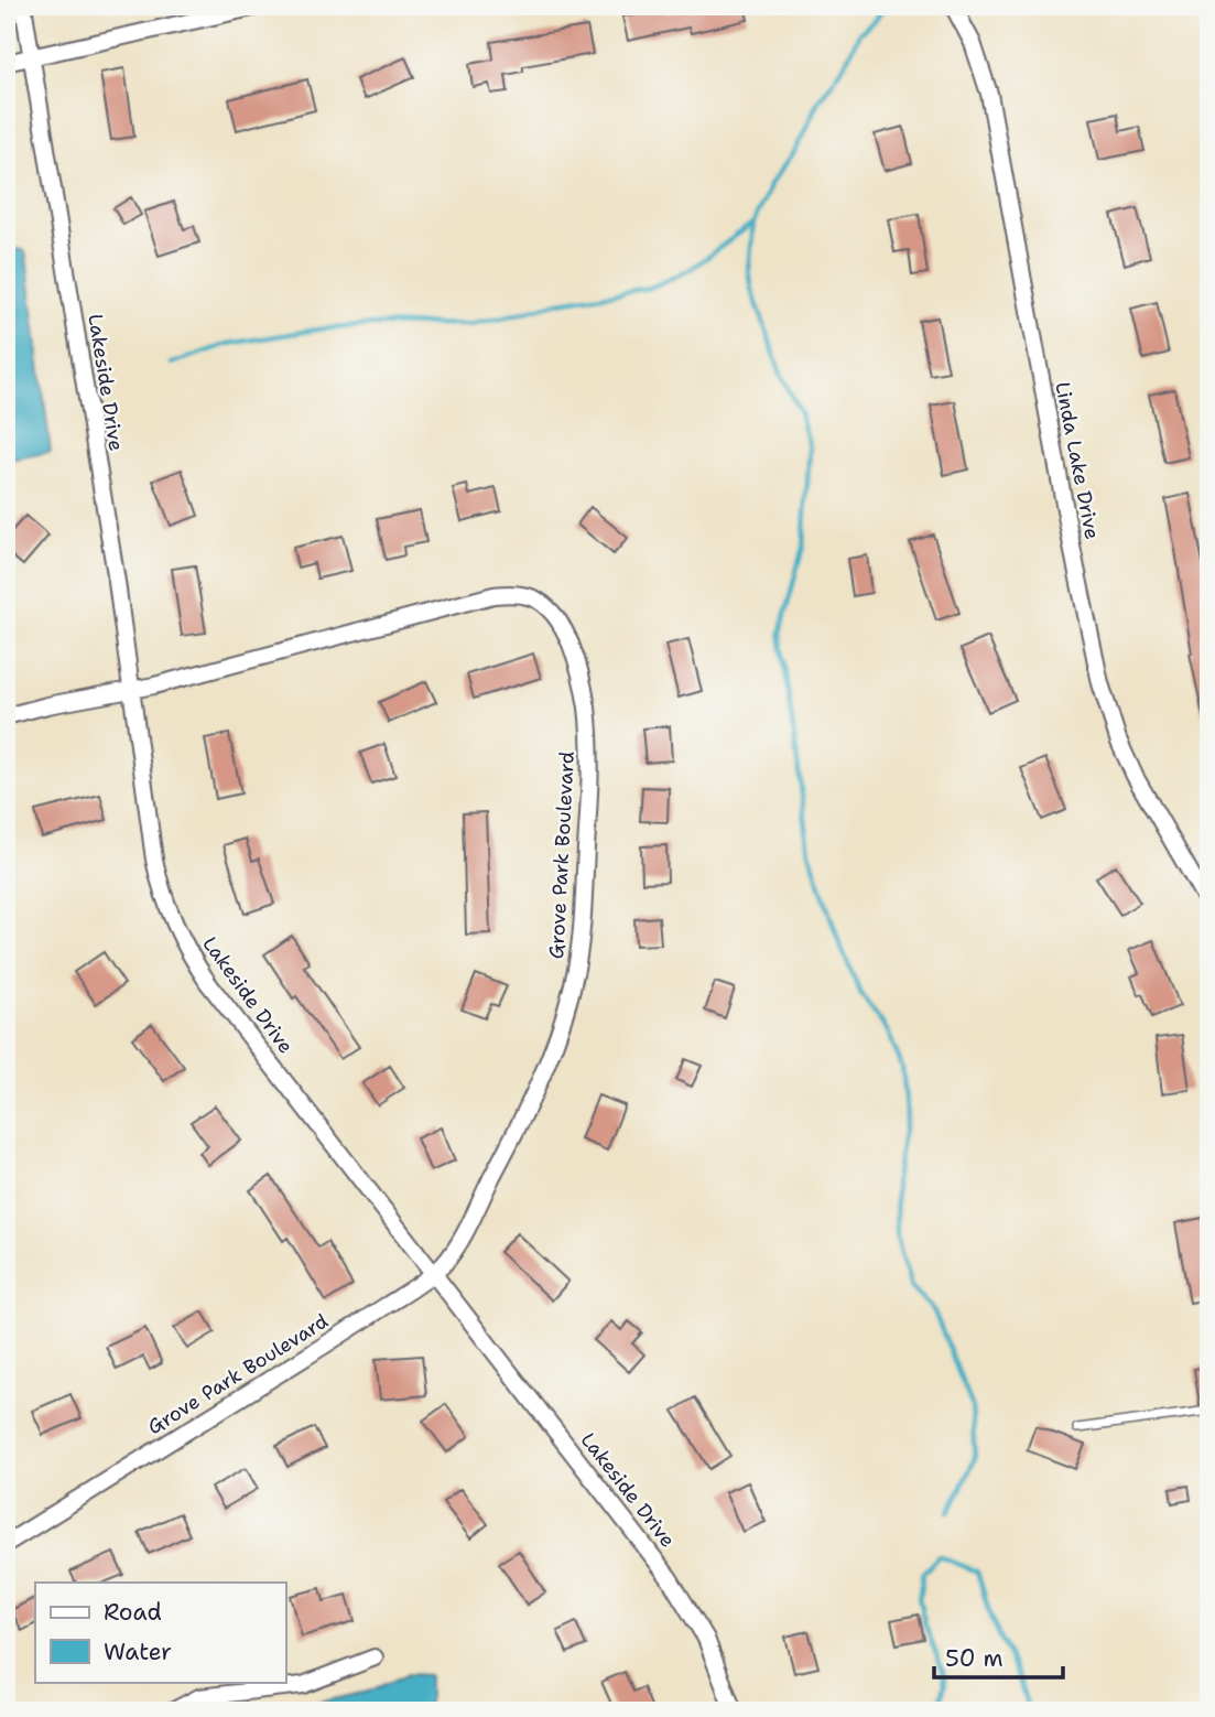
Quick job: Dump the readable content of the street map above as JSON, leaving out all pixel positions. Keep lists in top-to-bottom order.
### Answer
{
  "streets": {
    "street": ["Lakeside Drive", "Linda Lake Drive", "Grove Park Boulevard"]
  },
  "crossings": [
    ["Lakeside Drive", "Grove Park Boulevard"]
  ],
  "legend": ["Road", "Water"],
  "scale_bar": "50 m"
}
